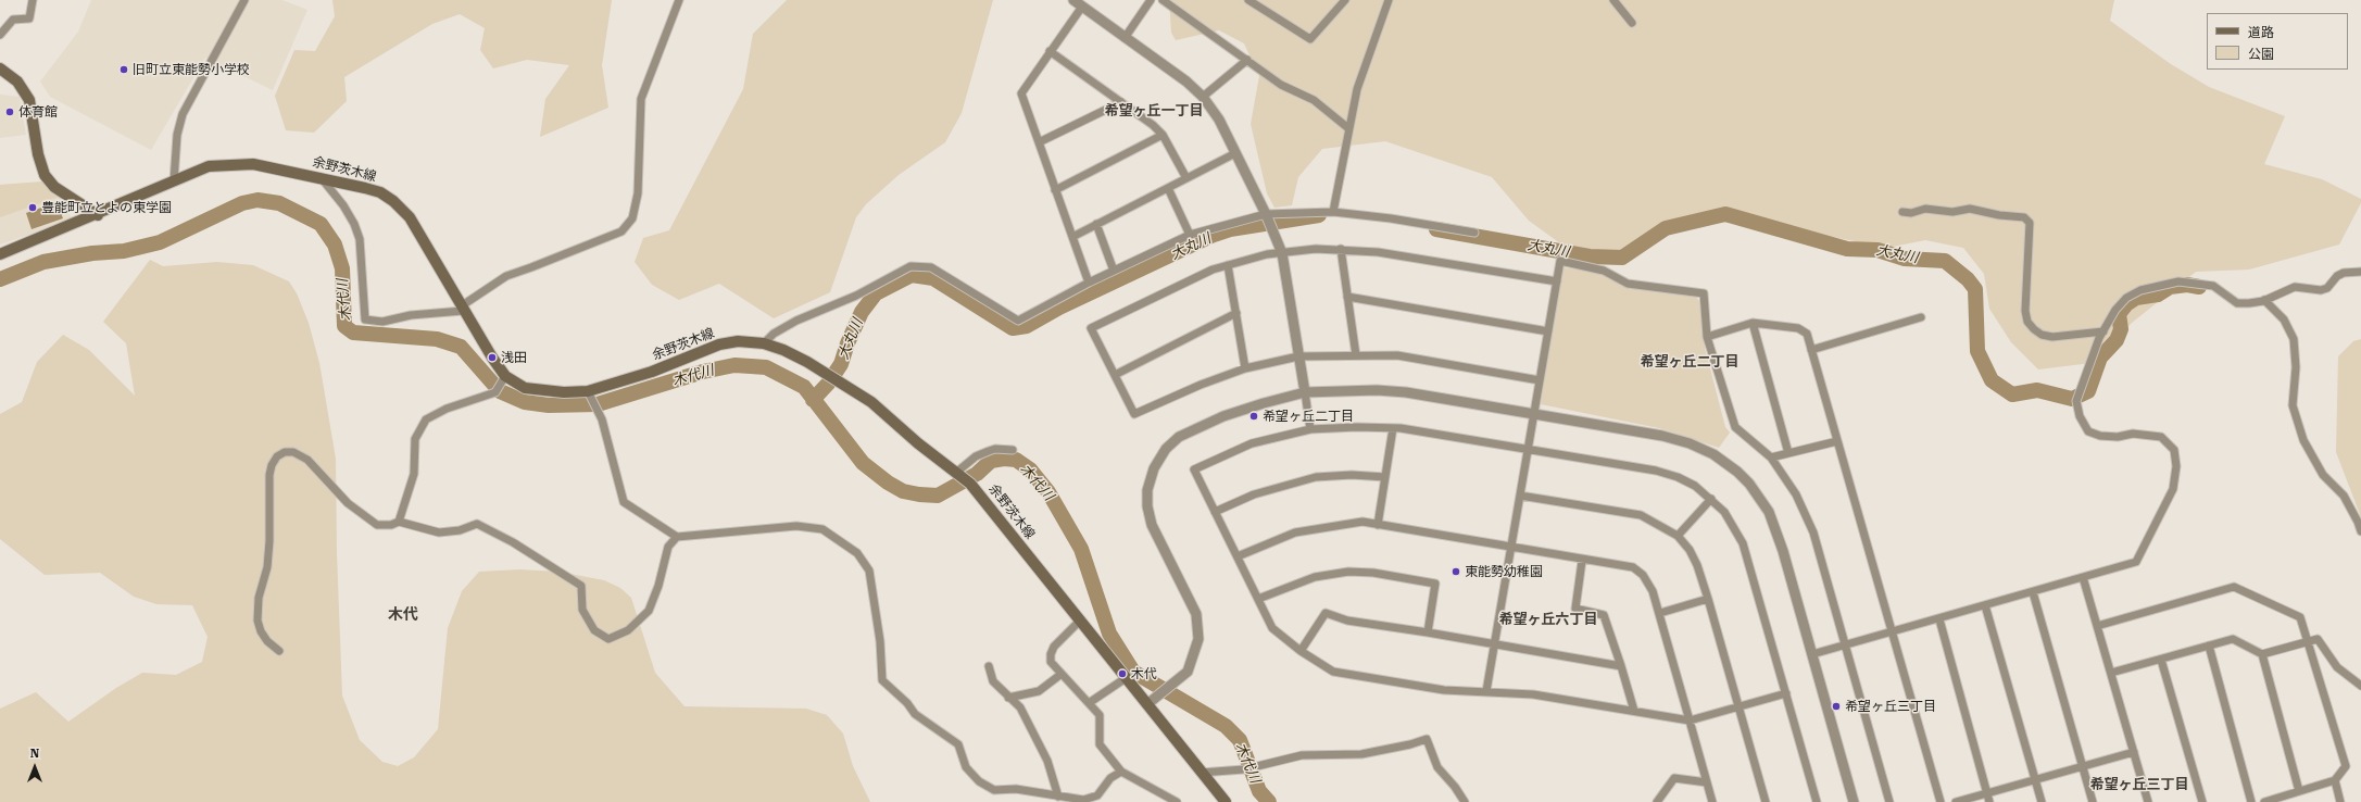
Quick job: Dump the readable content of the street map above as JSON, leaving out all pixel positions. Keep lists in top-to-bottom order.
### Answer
{
  "streets": {
    "main road": ["余野茨木線"]
  },
  "districts": [
    "希望ヶ丘一丁目",
    "希望ヶ丘二丁目",
    "木代",
    "希望ヶ丘六丁目",
    "希望ヶ丘三丁目"
  ],
  "water": ["大丸川", "木代川"],
  "places": [
    "旧町立東能勢小学校",
    "体育館",
    "豊能町立とよの東学園",
    "浅田",
    "希望ヶ丘二丁目",
    "東能勢幼稚園",
    "木代",
    "希望ヶ丘三丁目"
  ],
  "legend": ["道路", "公園"],
  "north": "top"
}
